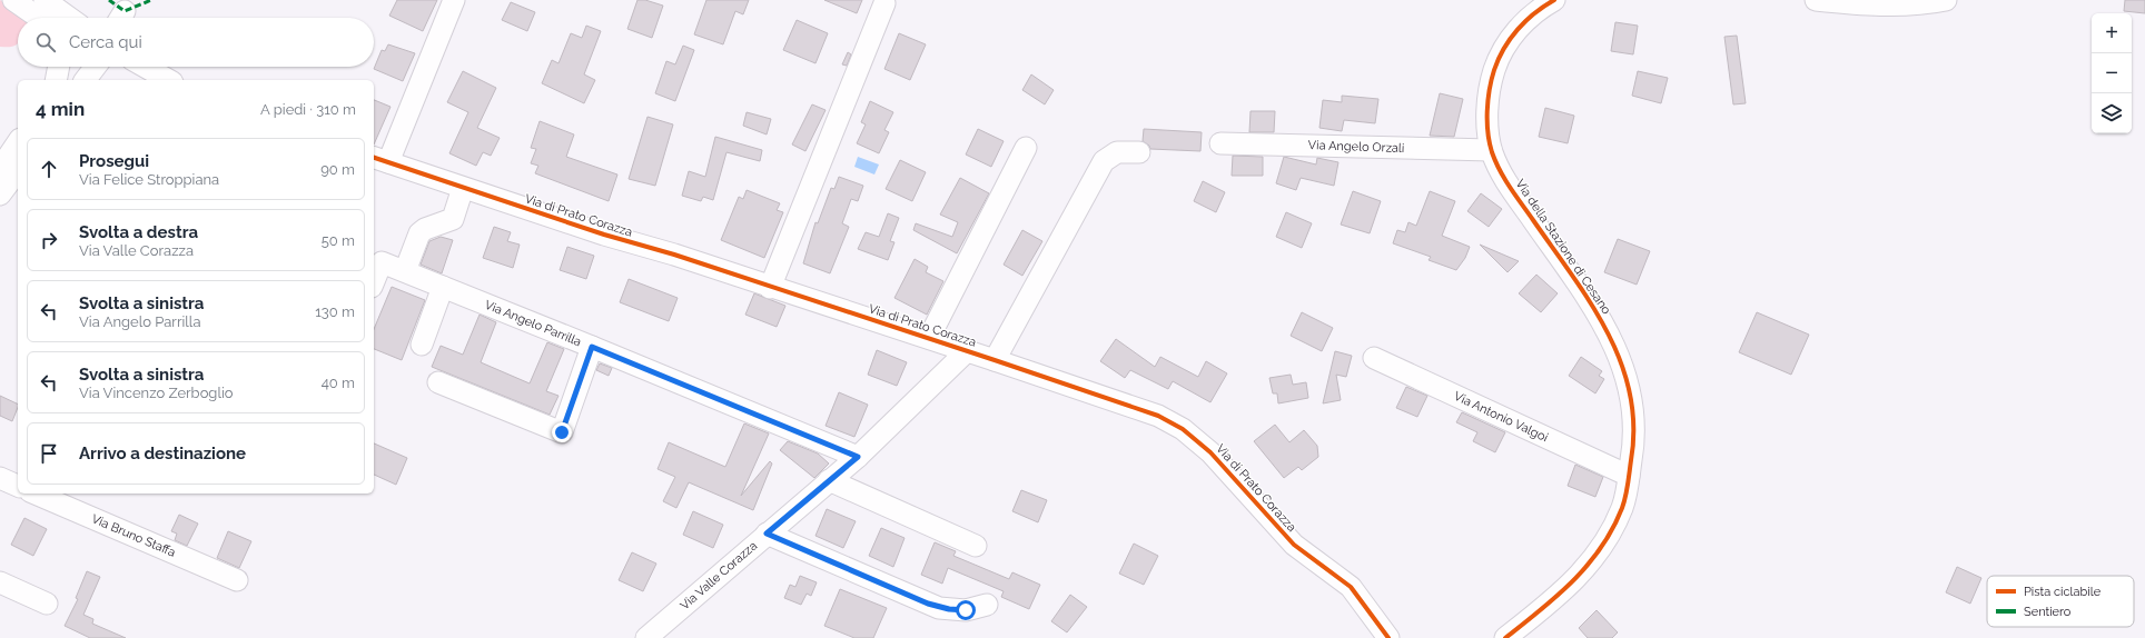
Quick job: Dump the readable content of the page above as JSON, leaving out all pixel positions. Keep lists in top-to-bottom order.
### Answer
{
  "streets": {
    "street": [
      "Via Angelo Orzali",
      "Via di Prato Corazza",
      "Via della Stazione di Cesano",
      "Via Angelo Parrilla",
      "Via Antonio Valgoi",
      "Via Bruno Staffa",
      "Via Valle Corazza"
    ]
  },
  "crossings": [
    ["Via Angelo Orzali", "Via della Stazione di Cesano"],
    ["Via di Prato Corazza", "Via Valle Corazza"],
    ["Via della Stazione di Cesano", "Via Antonio Valgoi"],
    ["Via Angelo Parrilla", "Via Valle Corazza"]
  ],
  "legend": ["Pista ciclabile", "Sentiero"],
  "page": {
    "map_buttons": ["+", "−"],
    "search": "Cerca qui",
    "heading": ["4 min", "A piedi · 310 m"],
    "list": [
      ["Prosegui", "Via Felice Stroppiana", "90 m"],
      ["Svolta a destra", "Via Valle Corazza", "50 m"],
      ["Svolta a sinistra", "Via Angelo Parrilla", "130 m"],
      ["Svolta a sinistra", "Via Vincenzo Zerboglio", "40 m"],
      "Arrivo a destinazione"
    ]
  }
}
